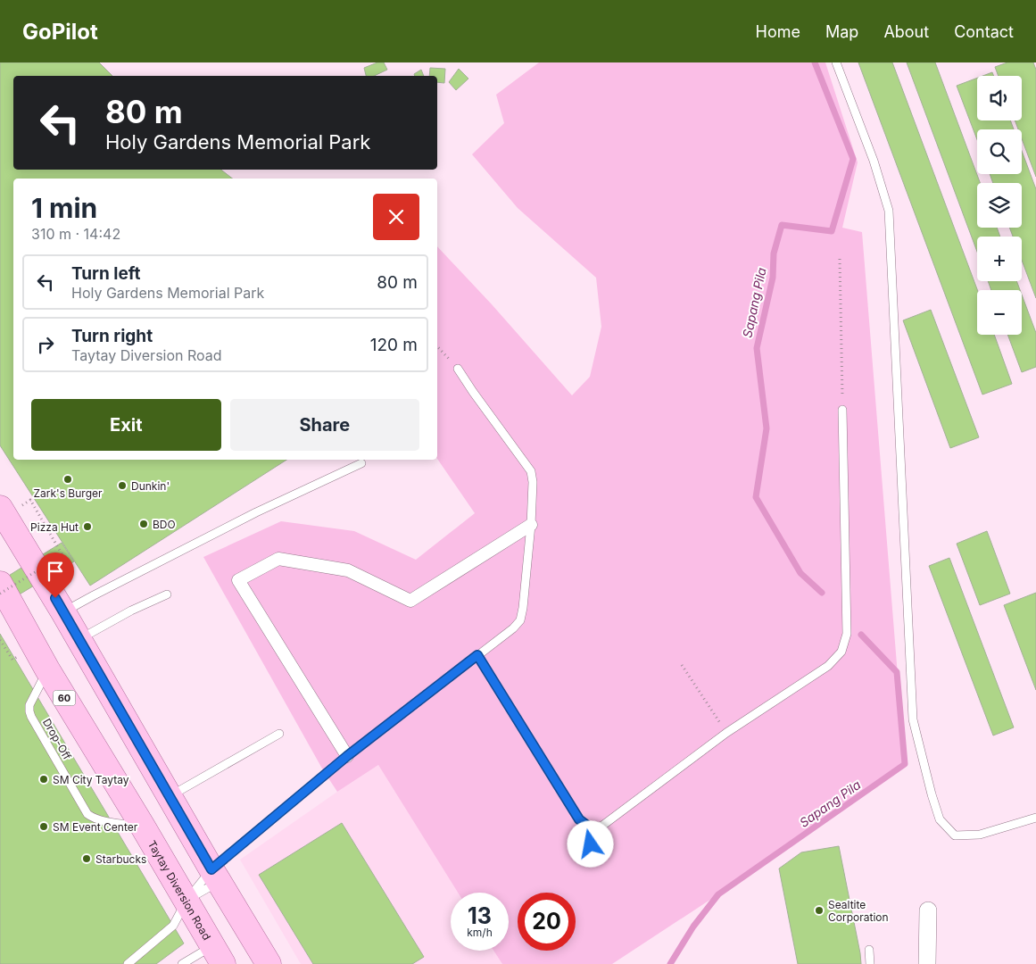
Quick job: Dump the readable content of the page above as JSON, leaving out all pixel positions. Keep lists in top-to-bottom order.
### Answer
{
  "streets": {
    "main road": ["60", "Taytay Diversion Road"],
    "lane": ["Drop-Off"]
  },
  "crossings": [
    ["Drop-Off", "Taytay Diversion Road"]
  ],
  "water": ["Sapang Pila"],
  "places": [
    "Zark's Burger",
    "Dunkin'",
    "BDO",
    "Pizza Hut",
    "SM City Taytay",
    "SM Event Center",
    "Starbucks",
    "Sealtite Corporation"
  ],
  "page": {
    "header": "GoPilot",
    "nav": [
      "Home",
      "Map",
      "About",
      "Contact"
    ],
    "map_buttons": ["+", "−"],
    "turn": ["80 m", "Holy Gardens Memorial Park"],
    "heading": ["1 min", "310 m · 14:42"],
    "list": [
      {
        "name": "Turn left",
        "note": "Holy Gardens Memorial Park",
        "value": "80 m"
      },
      {
        "name": "Turn right",
        "note": "Taytay Diversion Road",
        "value": "120 m"
      }
    ],
    "buttons": ["Exit", "Share"],
    "speed": "13 km/h",
    "limit": "20"
  }
}
